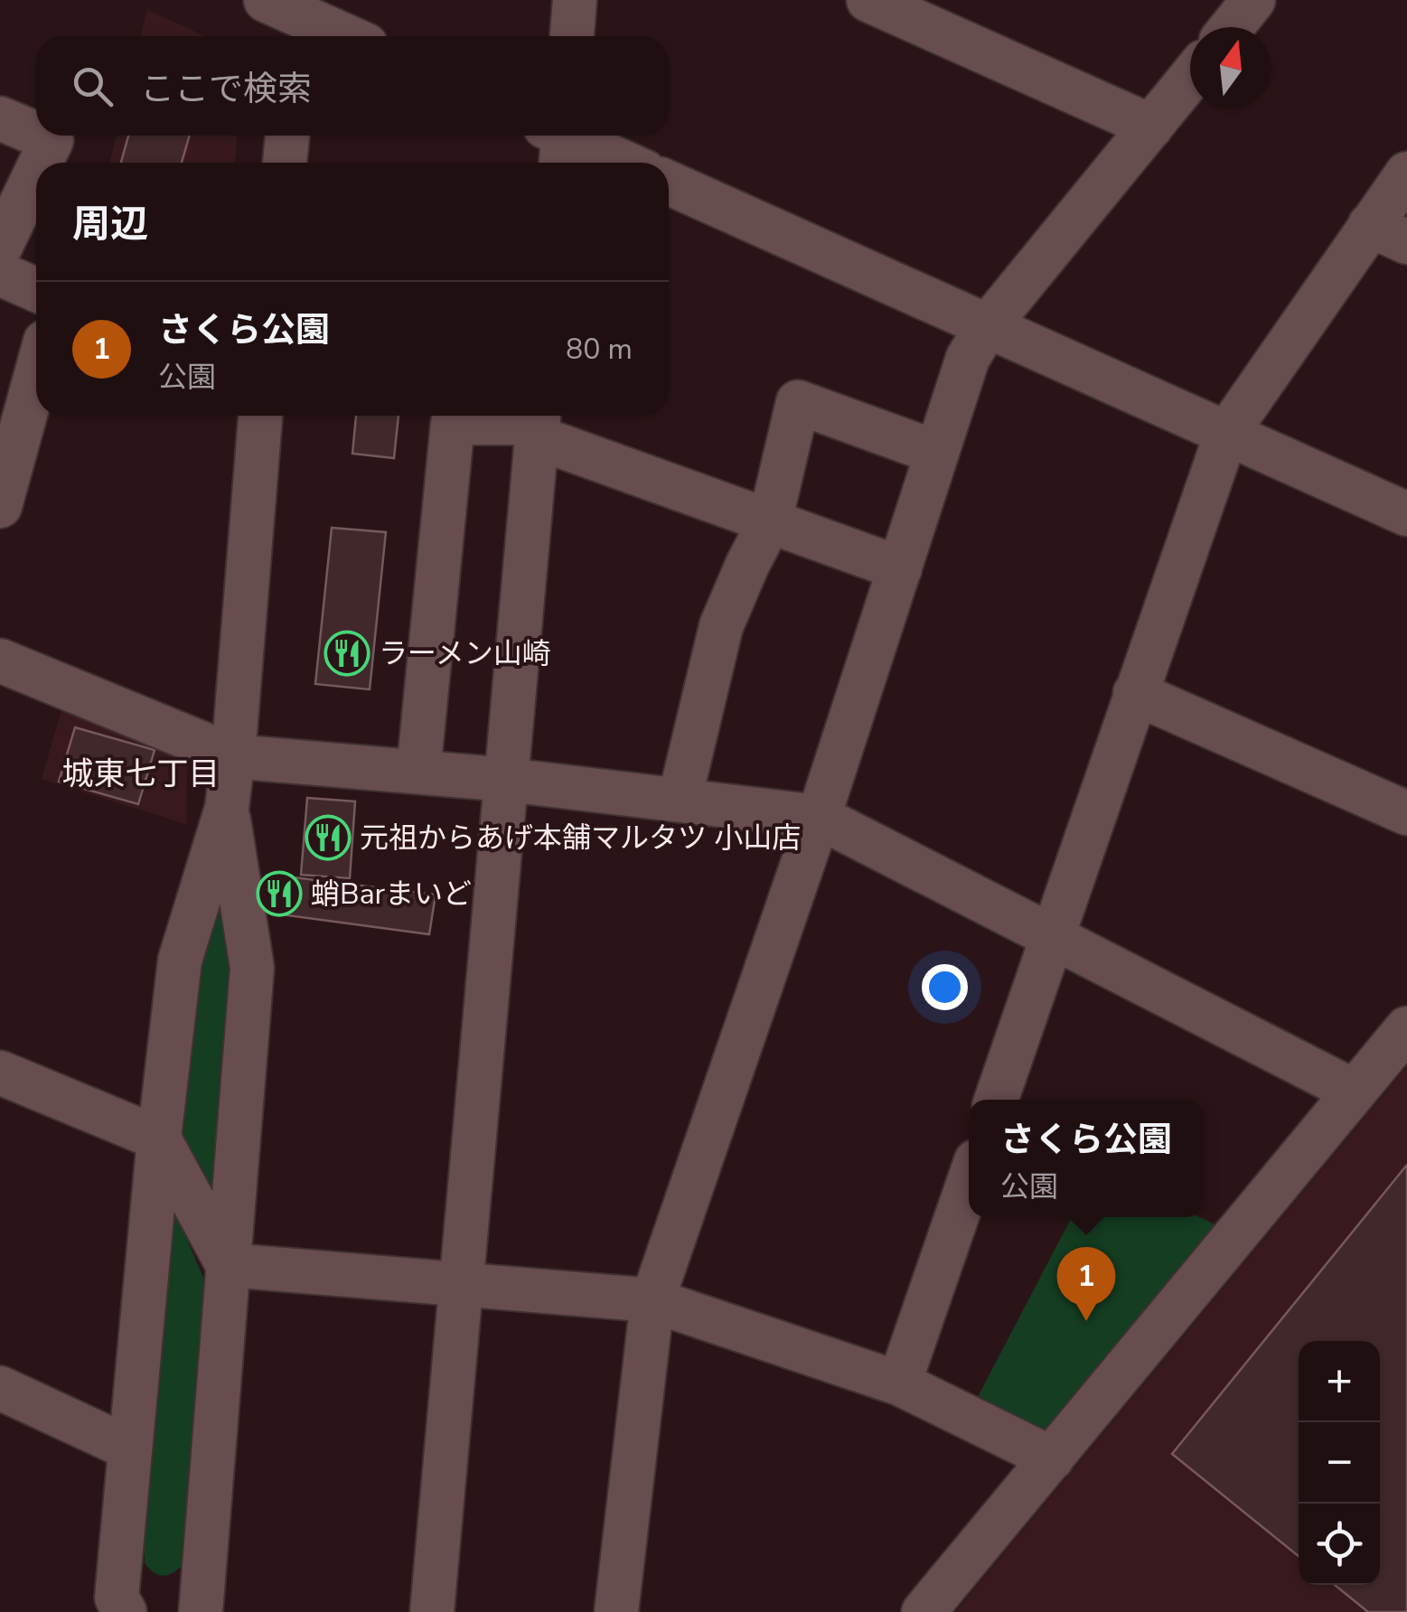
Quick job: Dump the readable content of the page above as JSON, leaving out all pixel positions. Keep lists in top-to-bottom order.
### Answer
{
  "districts": ["城東七丁目"],
  "places": {
    "restaurant": ["ラーメン山崎", "元祖からあげ本舗マルタツ 小山店", "蛸Barまいど"]
  },
  "north": "top",
  "page": {
    "search": "ここで検索",
    "heading": "周辺",
    "list": [
      {
        "mark": "1",
        "name": "さくら公園",
        "note": "公園",
        "value": "80 m"
      }
    ],
    "popup": ["さくら公園", "公園"],
    "pins": "1",
    "map_buttons": ["+", "−"]
  }
}
